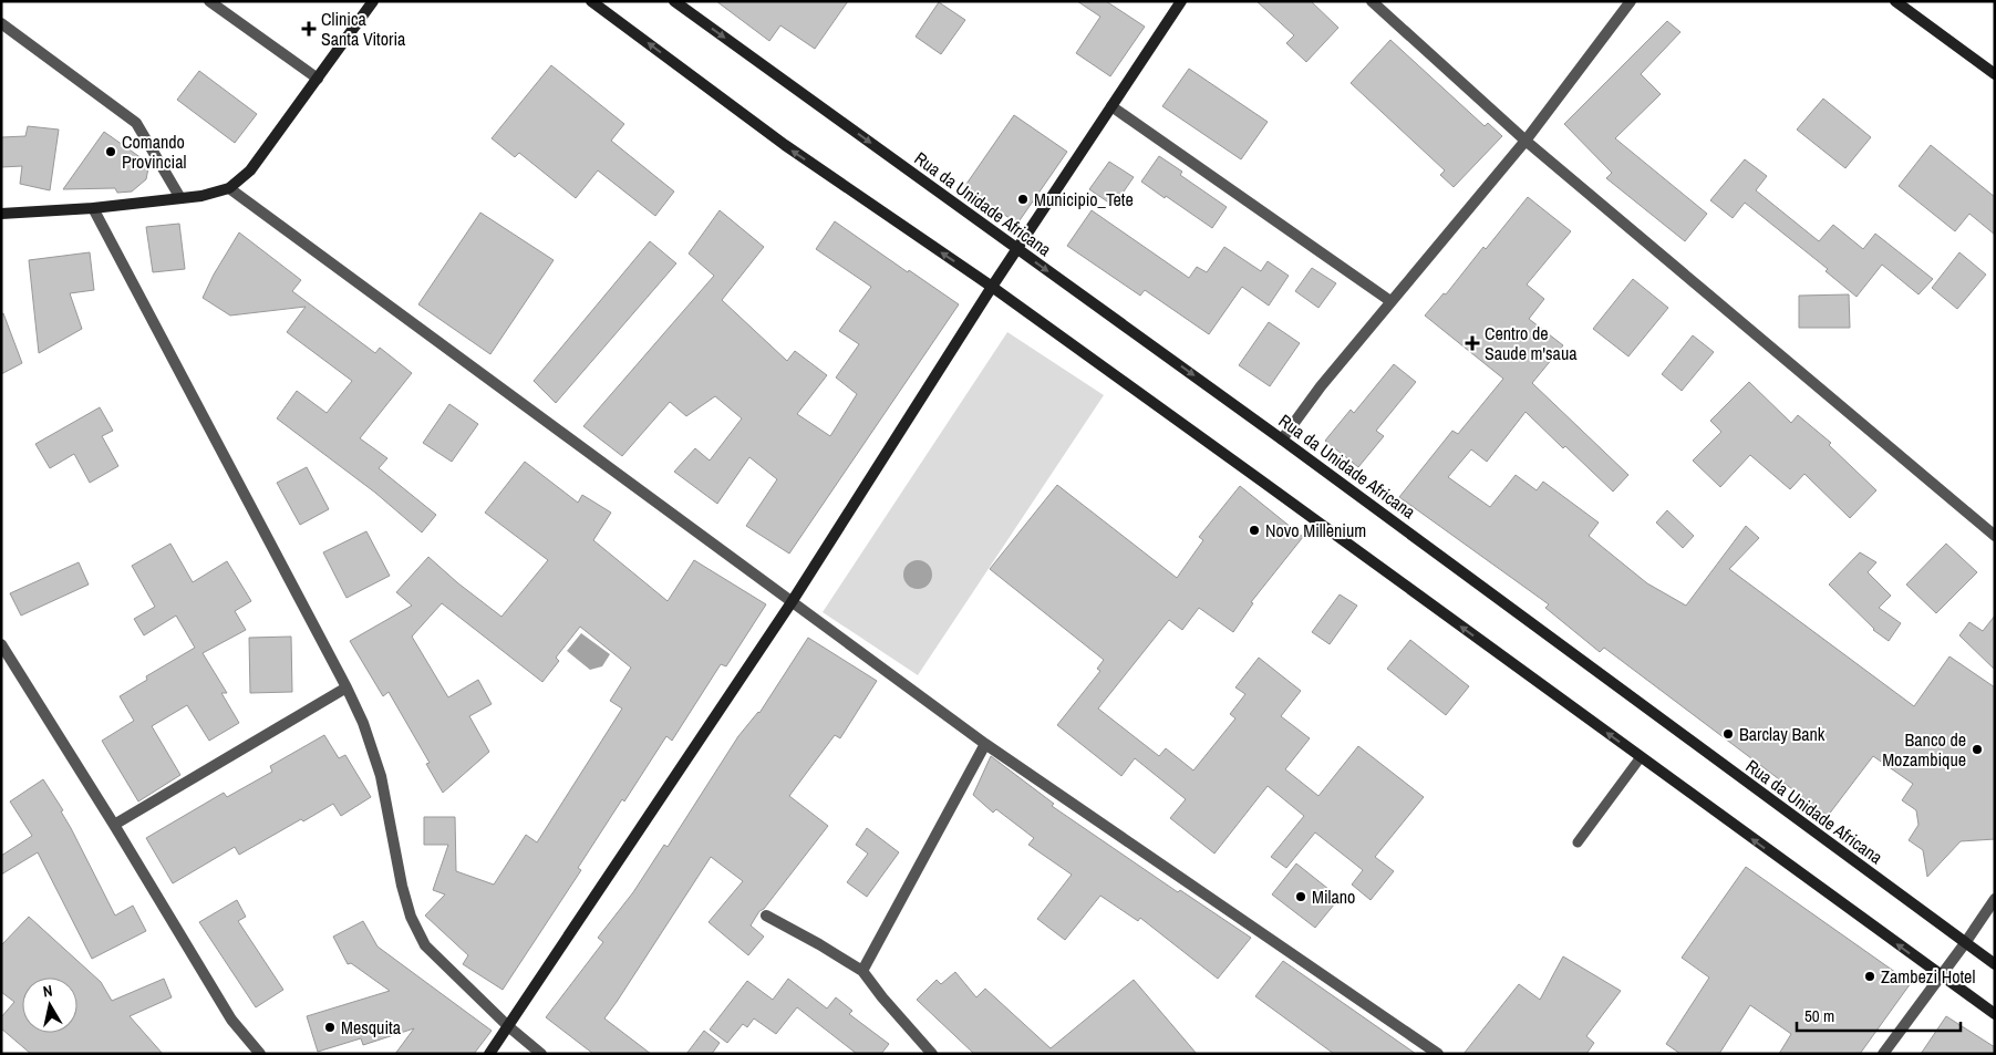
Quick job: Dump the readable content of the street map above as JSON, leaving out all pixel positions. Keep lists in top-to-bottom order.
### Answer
{
  "streets": {
    "street": ["Rua da Unidade Africana"]
  },
  "places": {
    "health": ["Clinica Santa Vitoria", "Centro de Saude m'saua"],
    "other": [
      "Comando Provincial",
      "Municipio_Tete",
      "Novo Millenium",
      "Barclay Bank",
      "Banco de Mozambique",
      "Milano",
      "Zambezi Hotel",
      "Mesquita"
    ]
  },
  "scale_bar": "50 m",
  "north": "top"
}
